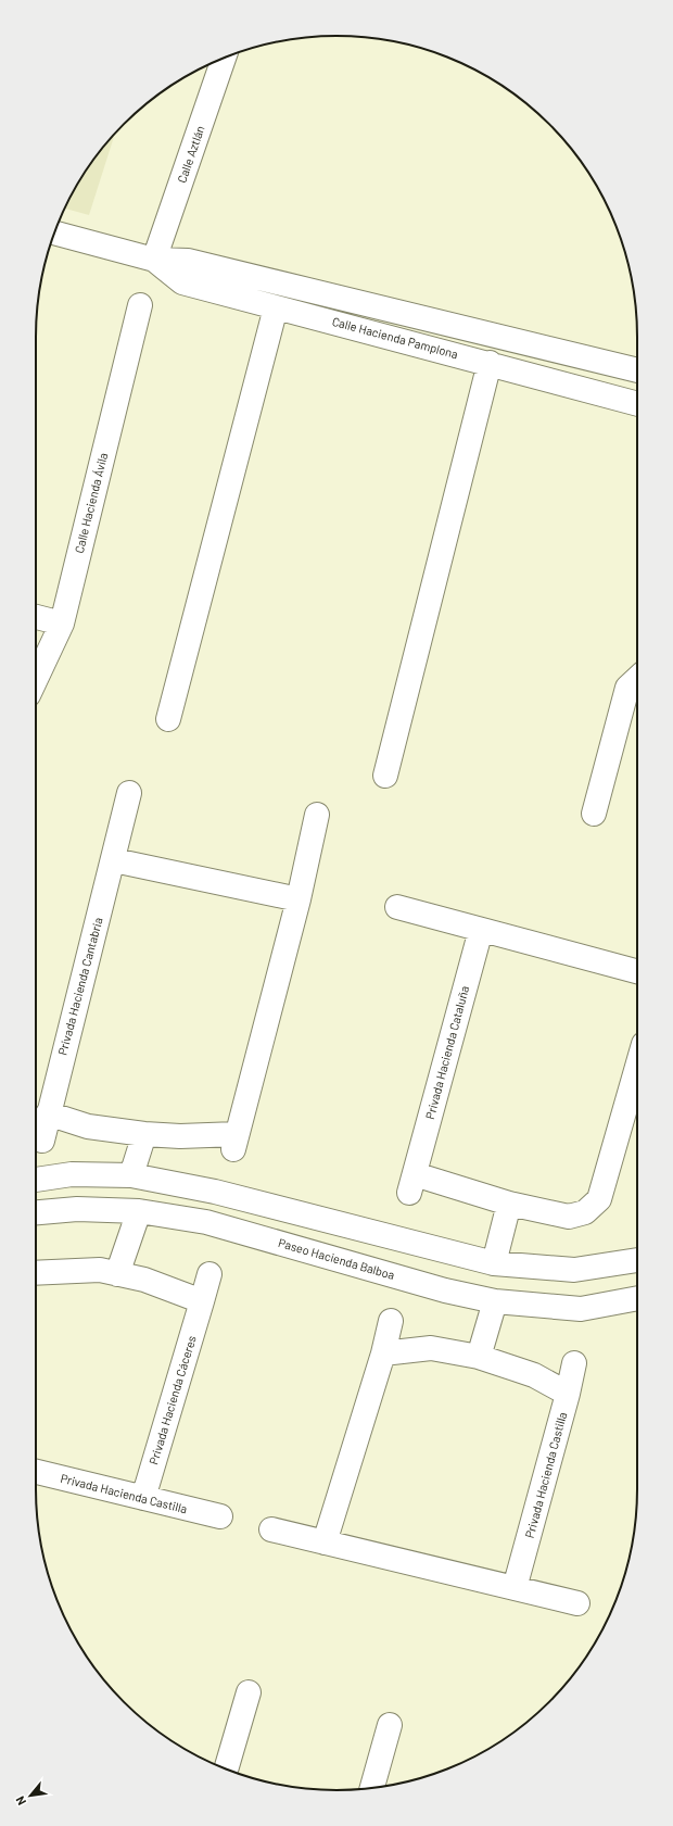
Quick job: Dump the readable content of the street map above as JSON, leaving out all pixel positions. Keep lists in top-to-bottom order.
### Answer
{
  "streets": {
    "street": [
      "Calle Aztlán",
      "Calle Hacienda Pamplona",
      "Calle Hacienda Ávila",
      "Privada Hacienda Cantabria",
      "Privada Hacienda Cataluña",
      "Paseo Hacienda Balboa",
      "Privada Hacienda Cáceres",
      "Privada Hacienda Castilla"
    ]
  },
  "crossings": [
    ["Calle Aztlán", "Calle Hacienda Pamplona"],
    ["Privada Hacienda Cáceres", "Privada Hacienda Castilla"]
  ],
  "north": "bottom left"
}
